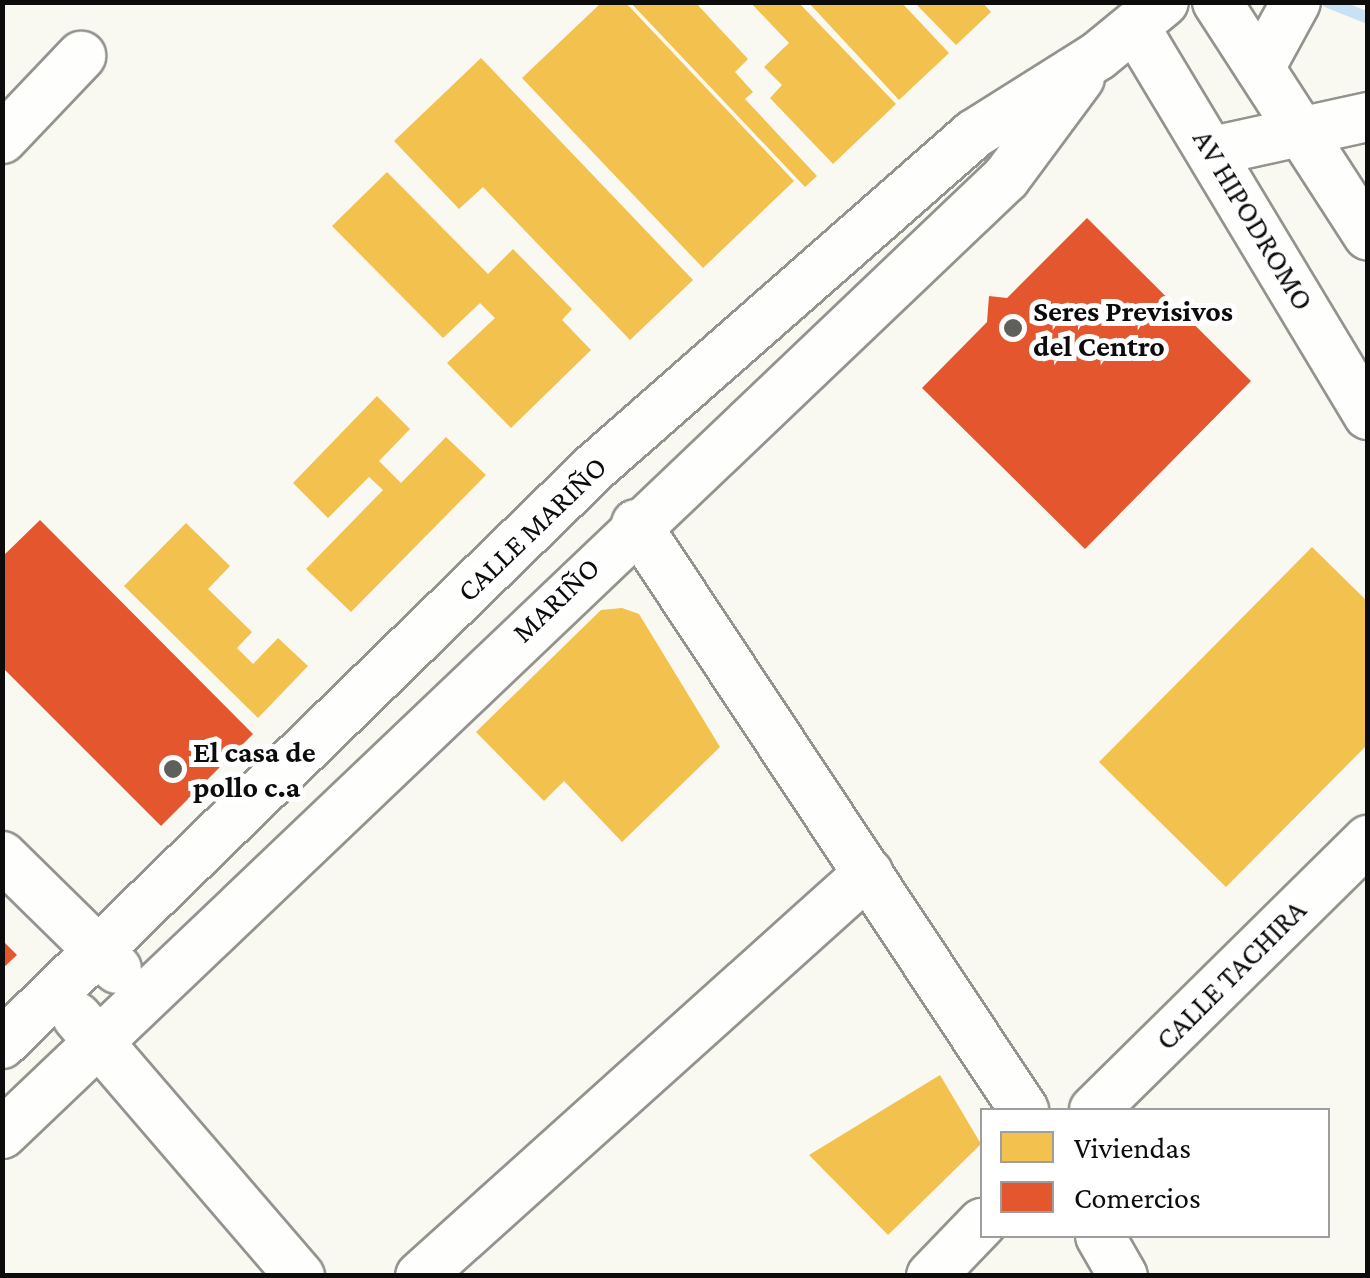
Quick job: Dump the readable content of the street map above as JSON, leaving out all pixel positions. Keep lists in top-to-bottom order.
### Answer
{
  "streets": {
    "street": [
      "AV HIPODROMO",
      "CALLE MARIÑO",
      "MARIÑO",
      "CALLE TACHIRA"
    ]
  },
  "crossings": [
    ["CALLE MARIÑO", "MARIÑO"]
  ],
  "places": ["Seres Previsivos del Centro", "El casa de pollo c.a"],
  "legend": ["Viviendas", "Comercios"]
}
